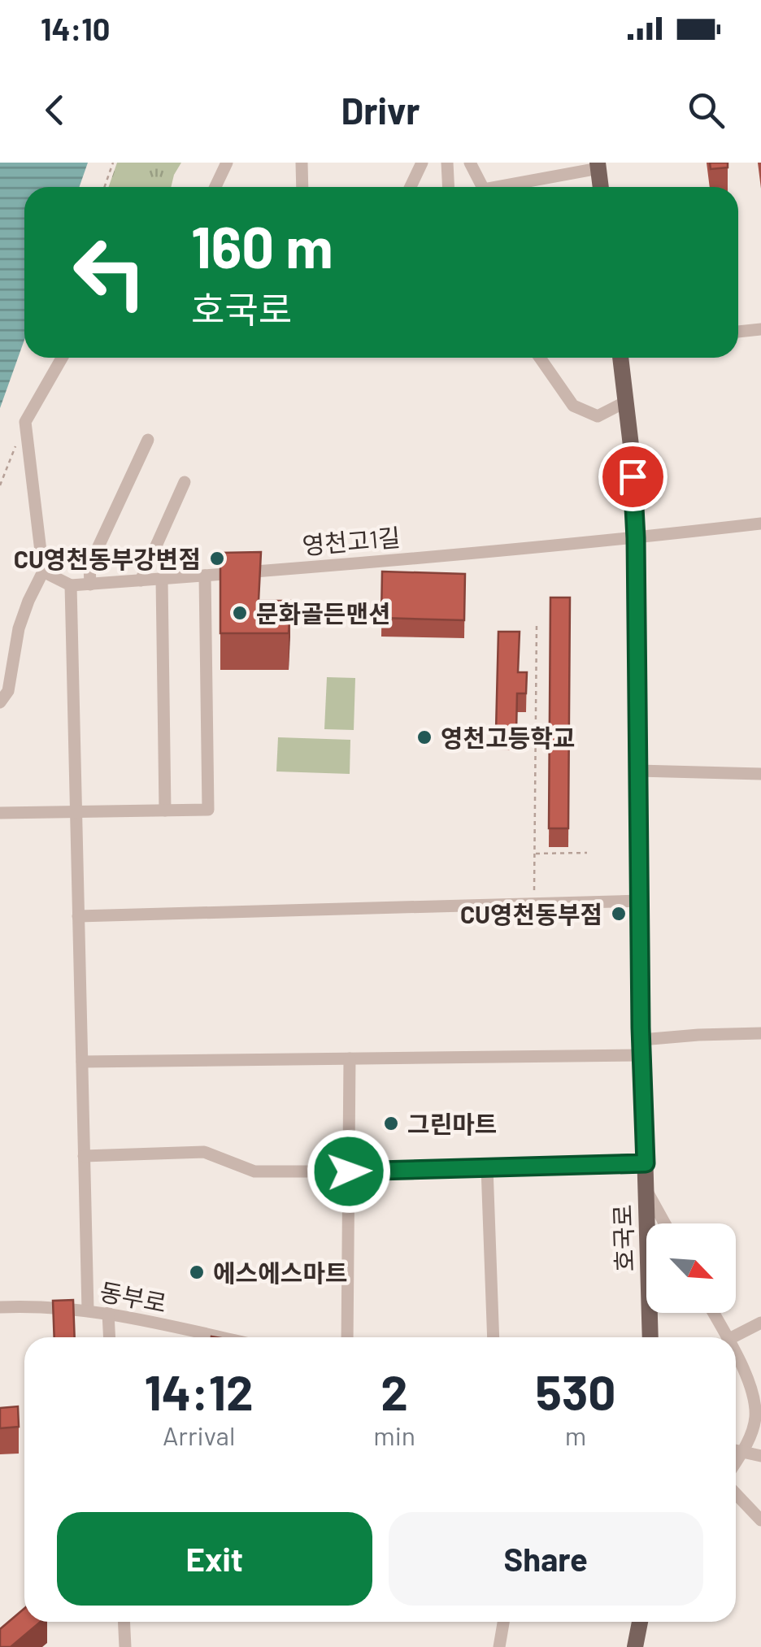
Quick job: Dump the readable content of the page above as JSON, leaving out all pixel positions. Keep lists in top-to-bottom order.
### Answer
{
  "streets": {
    "main road": ["호국로"],
    "street": ["영천고1길", "동부로"]
  },
  "crossings": [
    ["영천고1길", "호국로"]
  ],
  "places": [
    "CU영천동부강변점",
    "문화골든맨션",
    "영천고등학교",
    "CU영천동부점",
    "그린마트",
    "에스에스마트"
  ],
  "north": "bottom right",
  "page": {
    "status": "14:10",
    "header": "Drivr",
    "turn": ["160 m", "호국로"],
    "eta": [
      "14:12",
      "Arrival",
      "2",
      "min",
      "530",
      "m"
    ],
    "buttons": ["Exit", "Share"]
  }
}
